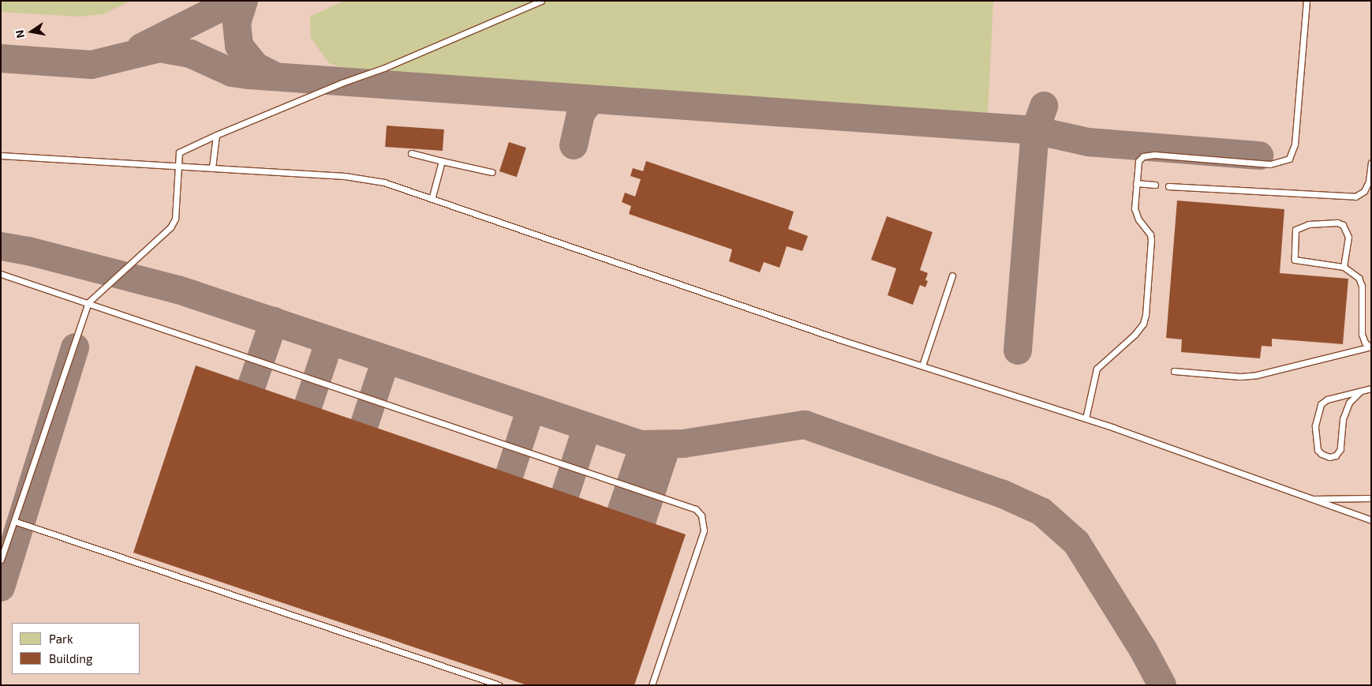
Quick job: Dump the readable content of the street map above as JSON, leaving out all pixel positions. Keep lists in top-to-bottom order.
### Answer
{
  "legend": ["Park", "Building"],
  "north": "left"
}
